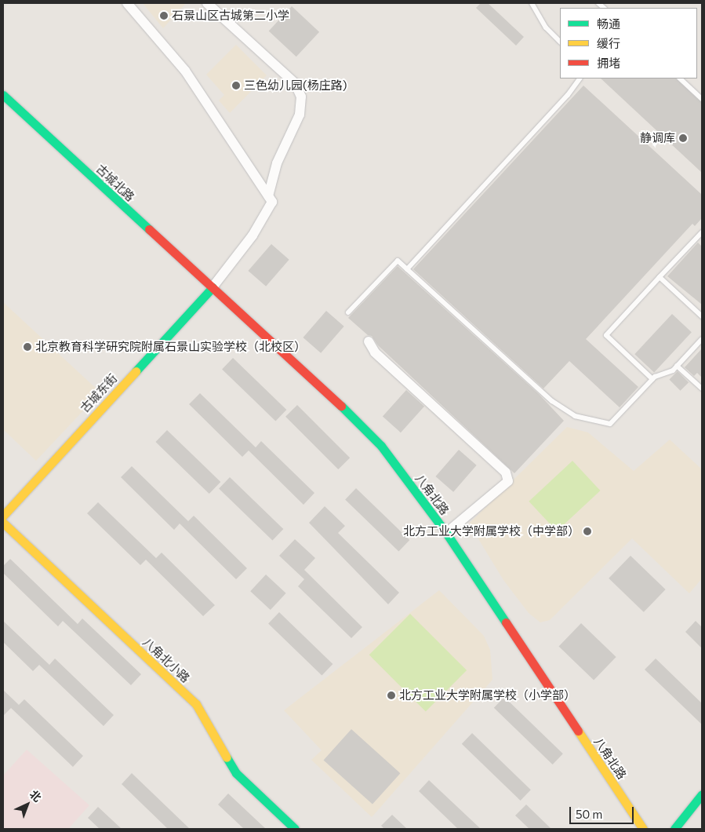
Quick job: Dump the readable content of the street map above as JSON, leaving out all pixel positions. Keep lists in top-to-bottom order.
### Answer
{
  "streets": {
    "street": [
      "古城北路",
      "古城东街",
      "八角北路",
      "八角北小路"
    ]
  },
  "crossings": [
    ["古城北路", "古城东街"],
    ["古城北路", "八角北路"],
    ["古城东街", "八角北路"]
  ],
  "places": [
    "石景山区古城第二小学",
    "三色幼儿园(杨庄路)",
    "静调库",
    "北京教育科学研究院附属石景山实验学校（北校区）",
    "北方工业大学附属学校（中学部）",
    "北方工业大学附属学校（小学部）"
  ],
  "legend": ["畅通", "缓行", "拥堵"],
  "scale_bar": "50 m",
  "north": "top right"
}
